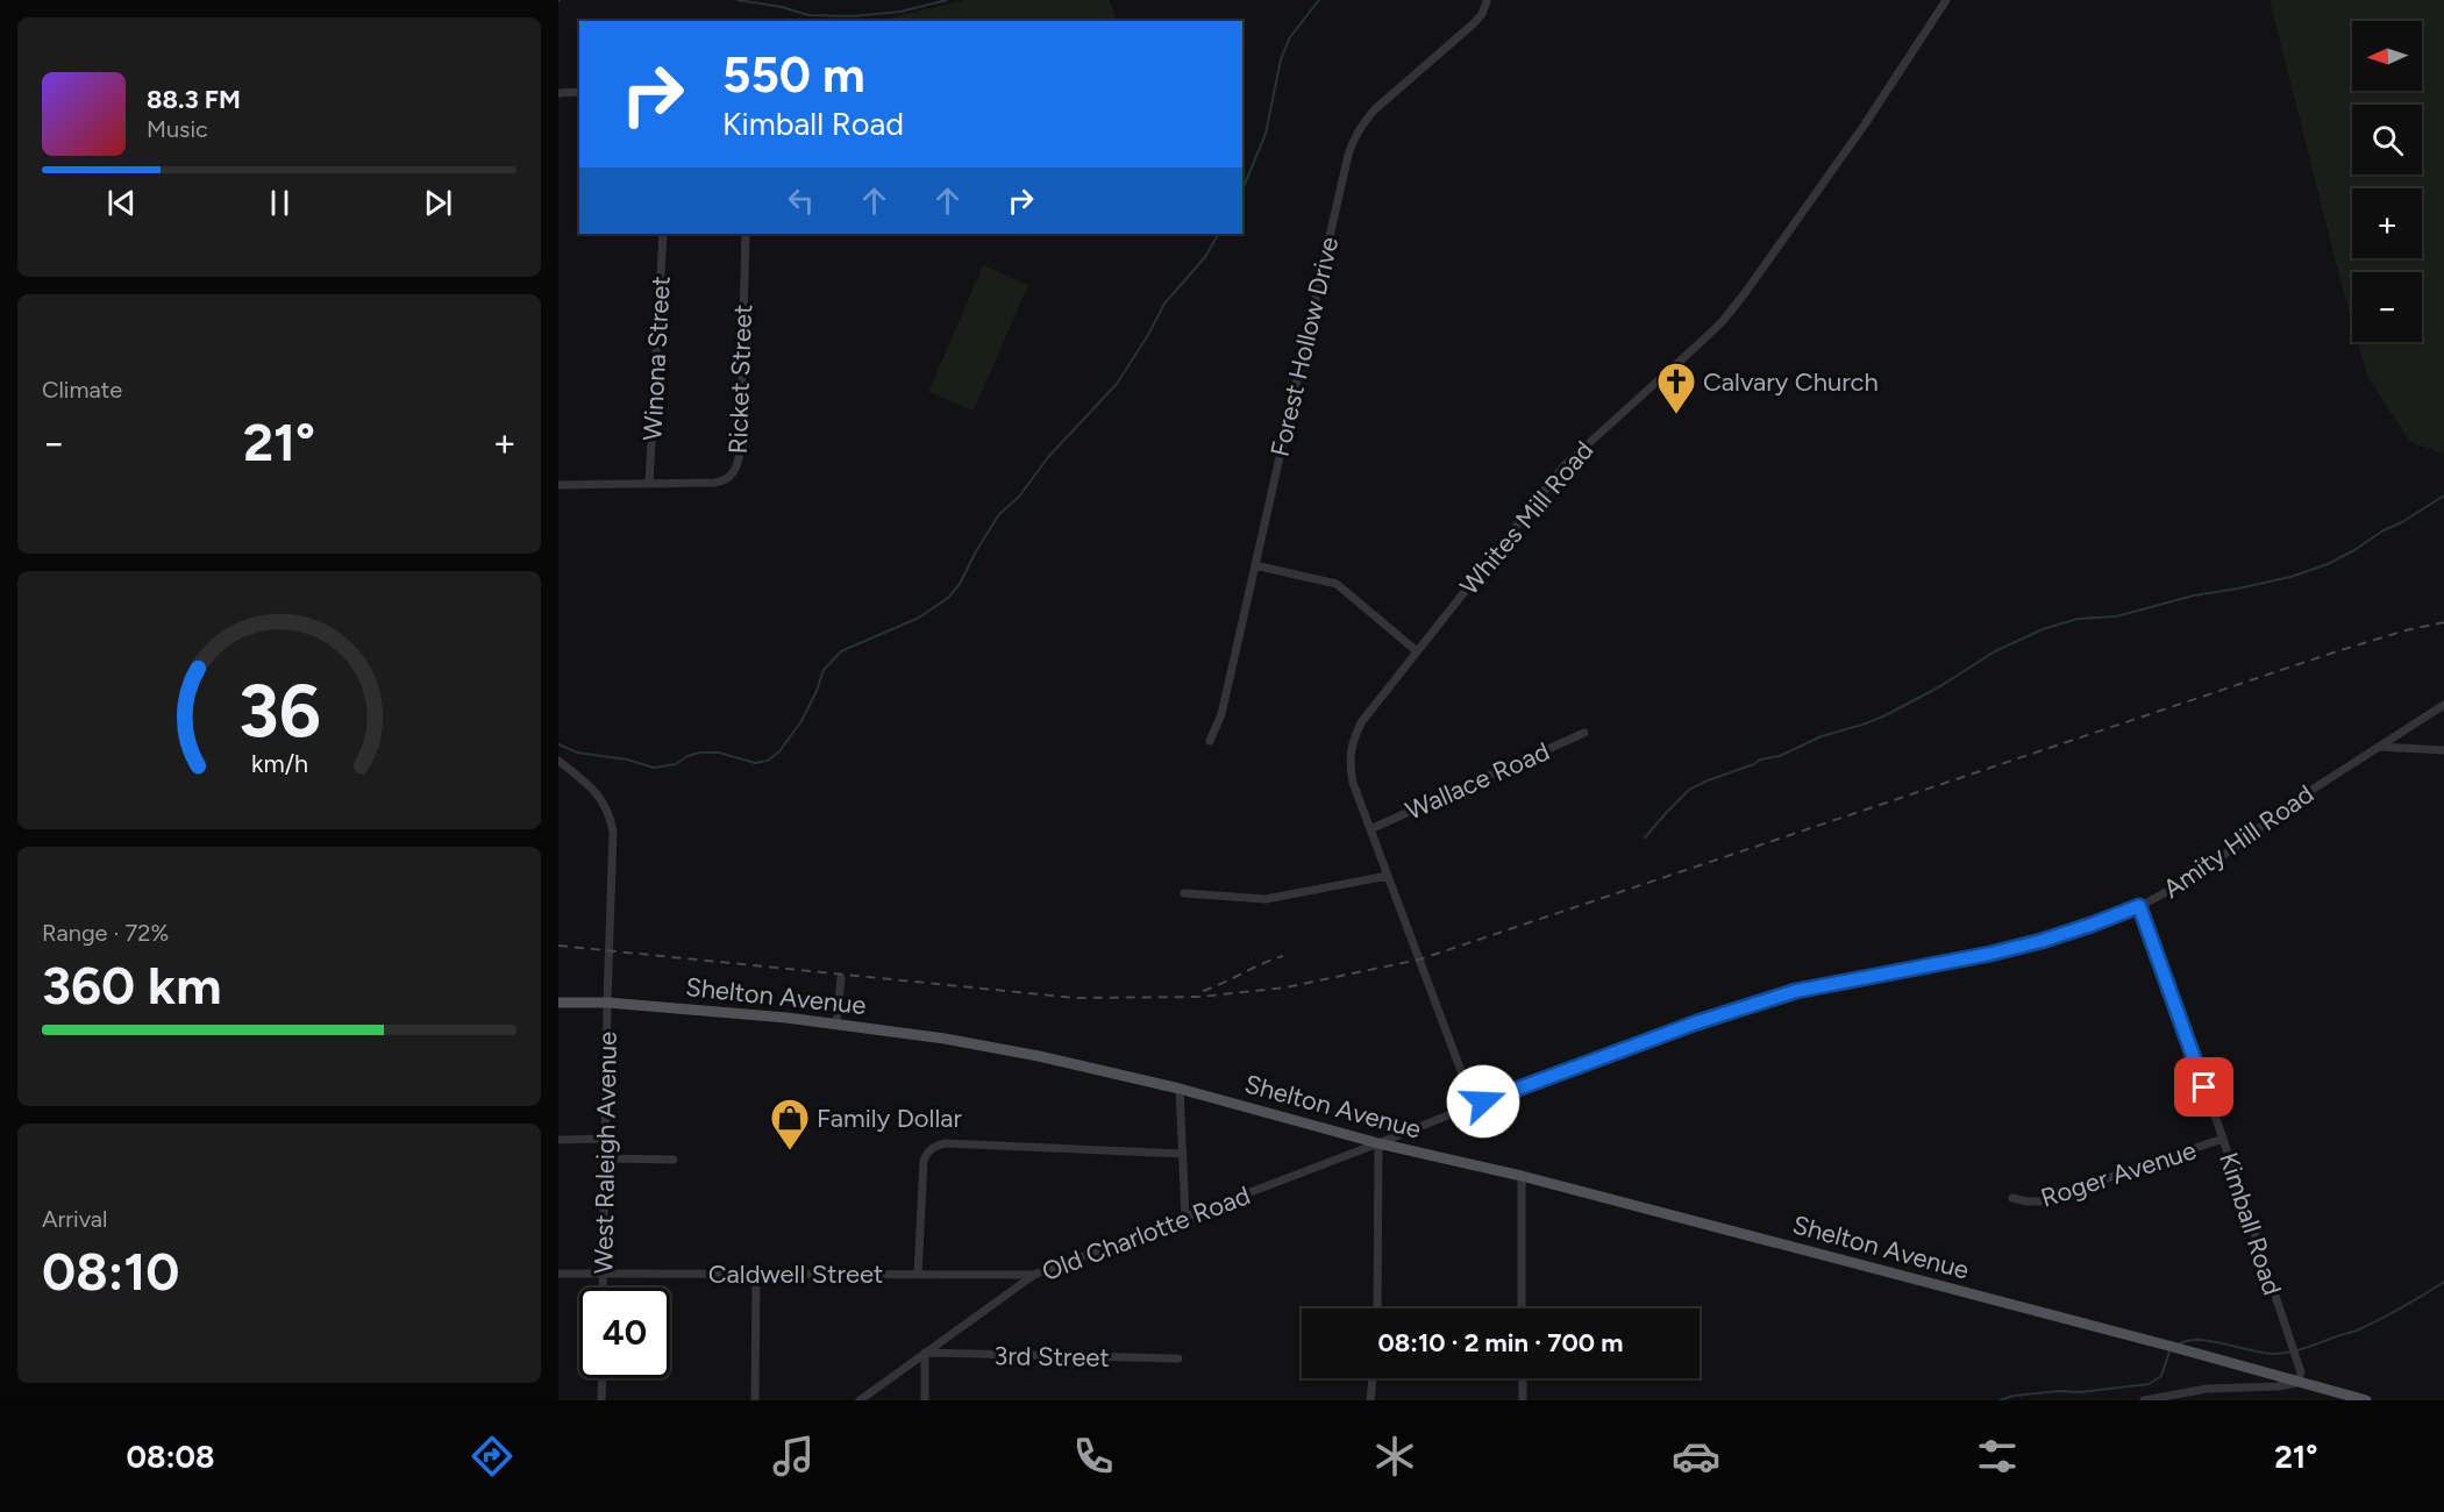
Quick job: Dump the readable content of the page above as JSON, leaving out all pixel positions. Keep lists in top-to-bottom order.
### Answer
{
  "streets": {
    "main road": ["Shelton Avenue"],
    "street": [
      "Forest Hollow Drive",
      "Winona Street",
      "Ricket Street",
      "Whites Mill Road",
      "Wallace Road",
      "Amity Hill Road",
      "West Raleigh Avenue",
      "Roger Avenue",
      "Kimball Road",
      "Old Charlotte Road",
      "Caldwell Street",
      "3rd Street"
    ]
  },
  "crossings": [
    ["Winona Street", "Ricket Street"],
    ["Whites Mill Road", "Wallace Road"],
    ["Whites Mill Road", "Amity Hill Road"],
    ["Amity Hill Road", "Shelton Avenue"],
    ["Amity Hill Road", "Kimball Road"],
    ["Amity Hill Road", "Old Charlotte Road"],
    ["Shelton Avenue", "West Raleigh Avenue"],
    ["Shelton Avenue", "Kimball Road"],
    ["Shelton Avenue", "Old Charlotte Road"],
    ["West Raleigh Avenue", "Caldwell Street"],
    ["Roger Avenue", "Kimball Road"],
    ["Old Charlotte Road", "Caldwell Street"],
    ["Old Charlotte Road", "3rd Street"]
  ],
  "places": {
    "church": ["Calvary Church"],
    "shop": ["Family Dollar"]
  },
  "north": "left",
  "page": {
    "map_buttons": ["+", "−"],
    "turn": ["550 m", "Kimball Road"],
    "song": ["88.3 FM", "Music"],
    "tile": [
      "Climate",
      ["Range · 72%", "360 km"],
      ["Arrival", "08:10"]
    ],
    "heat": ["−", "21°", "+"],
    "limit": "40",
    "trip": "08:10 · 2 min · 700 m",
    "tabs": ["08:08", "21°"],
    "gauge": ["36", "km/h"]
  }
}
